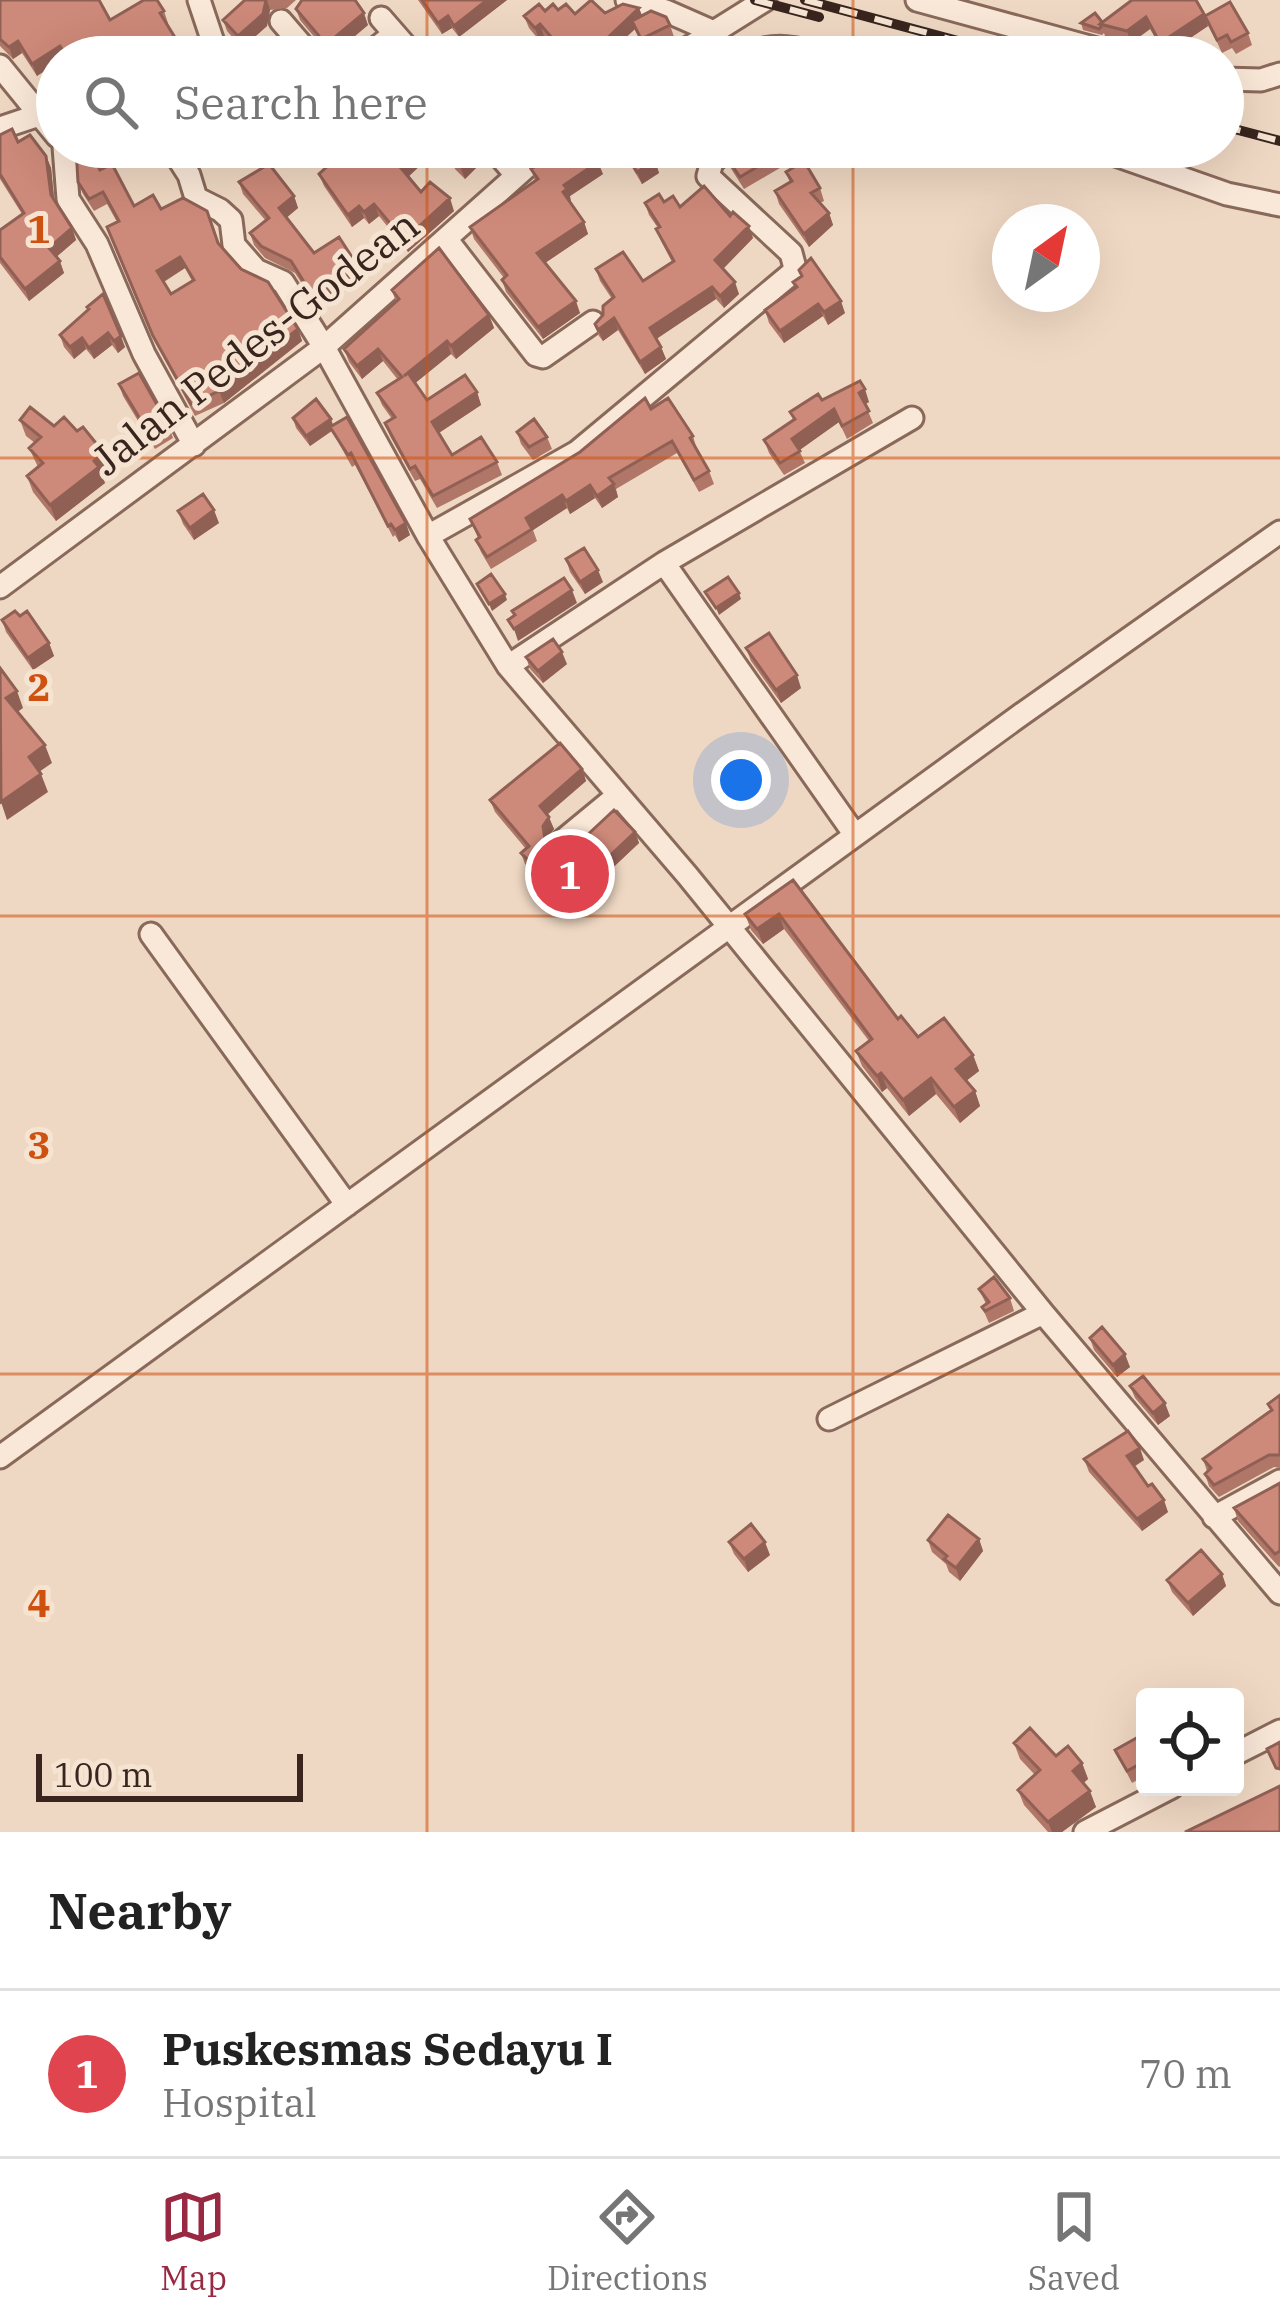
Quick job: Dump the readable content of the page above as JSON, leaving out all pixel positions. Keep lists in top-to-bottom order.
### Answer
{
  "streets": {
    "street": ["Jalan Pedes-Godean"]
  },
  "scale_bar": "100 m",
  "north": "top right",
  "page": {
    "search": "Search here",
    "pins": "1",
    "scale": "100 m",
    "heading": "Nearby",
    "list": [
      {
        "mark": "1",
        "name": "Puskesmas Sedayu I",
        "note": "Hospital",
        "value": "70 m"
      }
    ],
    "nav": ["Map", "Directions", "Saved"]
  },
  "grid": {
    "rows": [
      "1",
      "2",
      "3",
      "4"
    ]
  }
}
